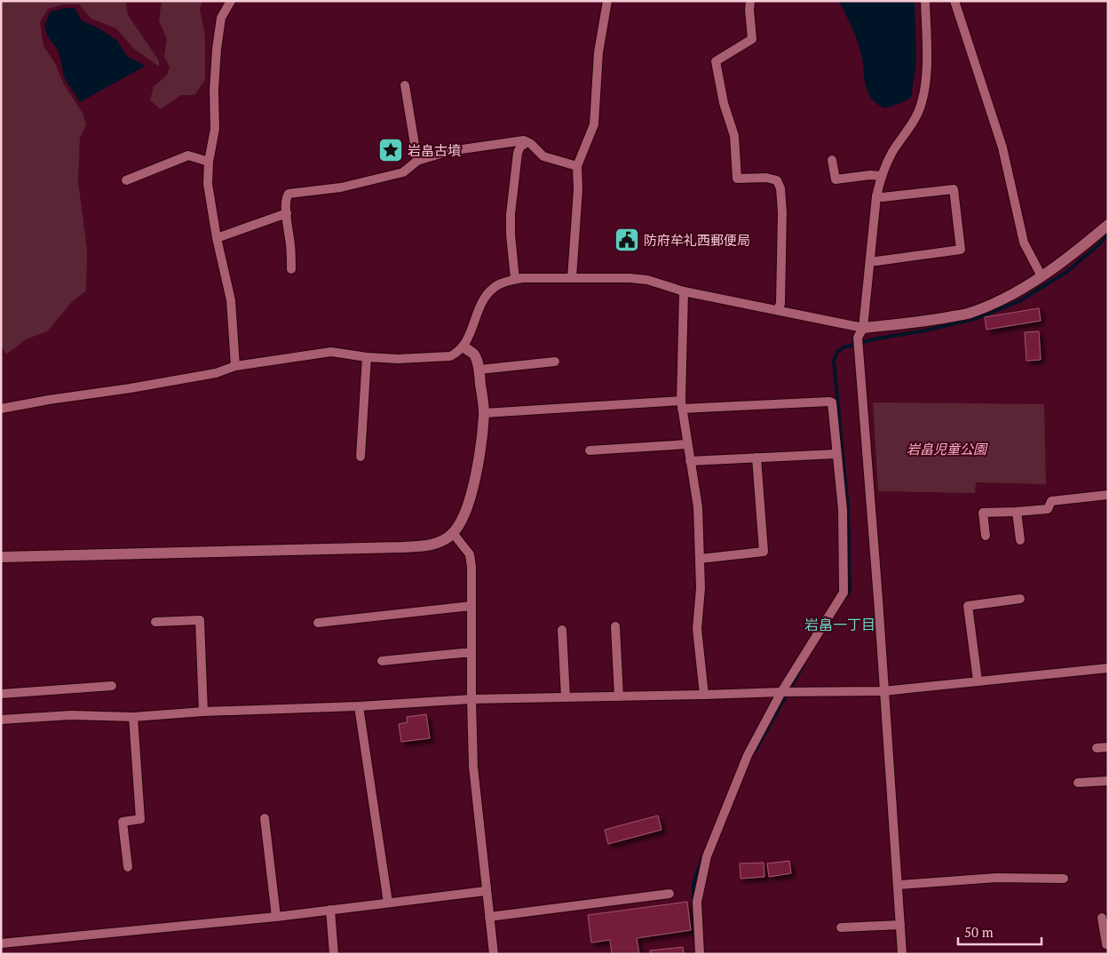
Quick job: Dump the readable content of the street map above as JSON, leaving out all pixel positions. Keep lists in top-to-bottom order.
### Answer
{
  "districts": ["岩畠一丁目"],
  "parks": ["岩畠児童公園"],
  "places": {
    "place": ["岩畠古墳"],
    "public building": ["防府牟礼西郵便局"]
  },
  "scale_bar": "50 m"
}
